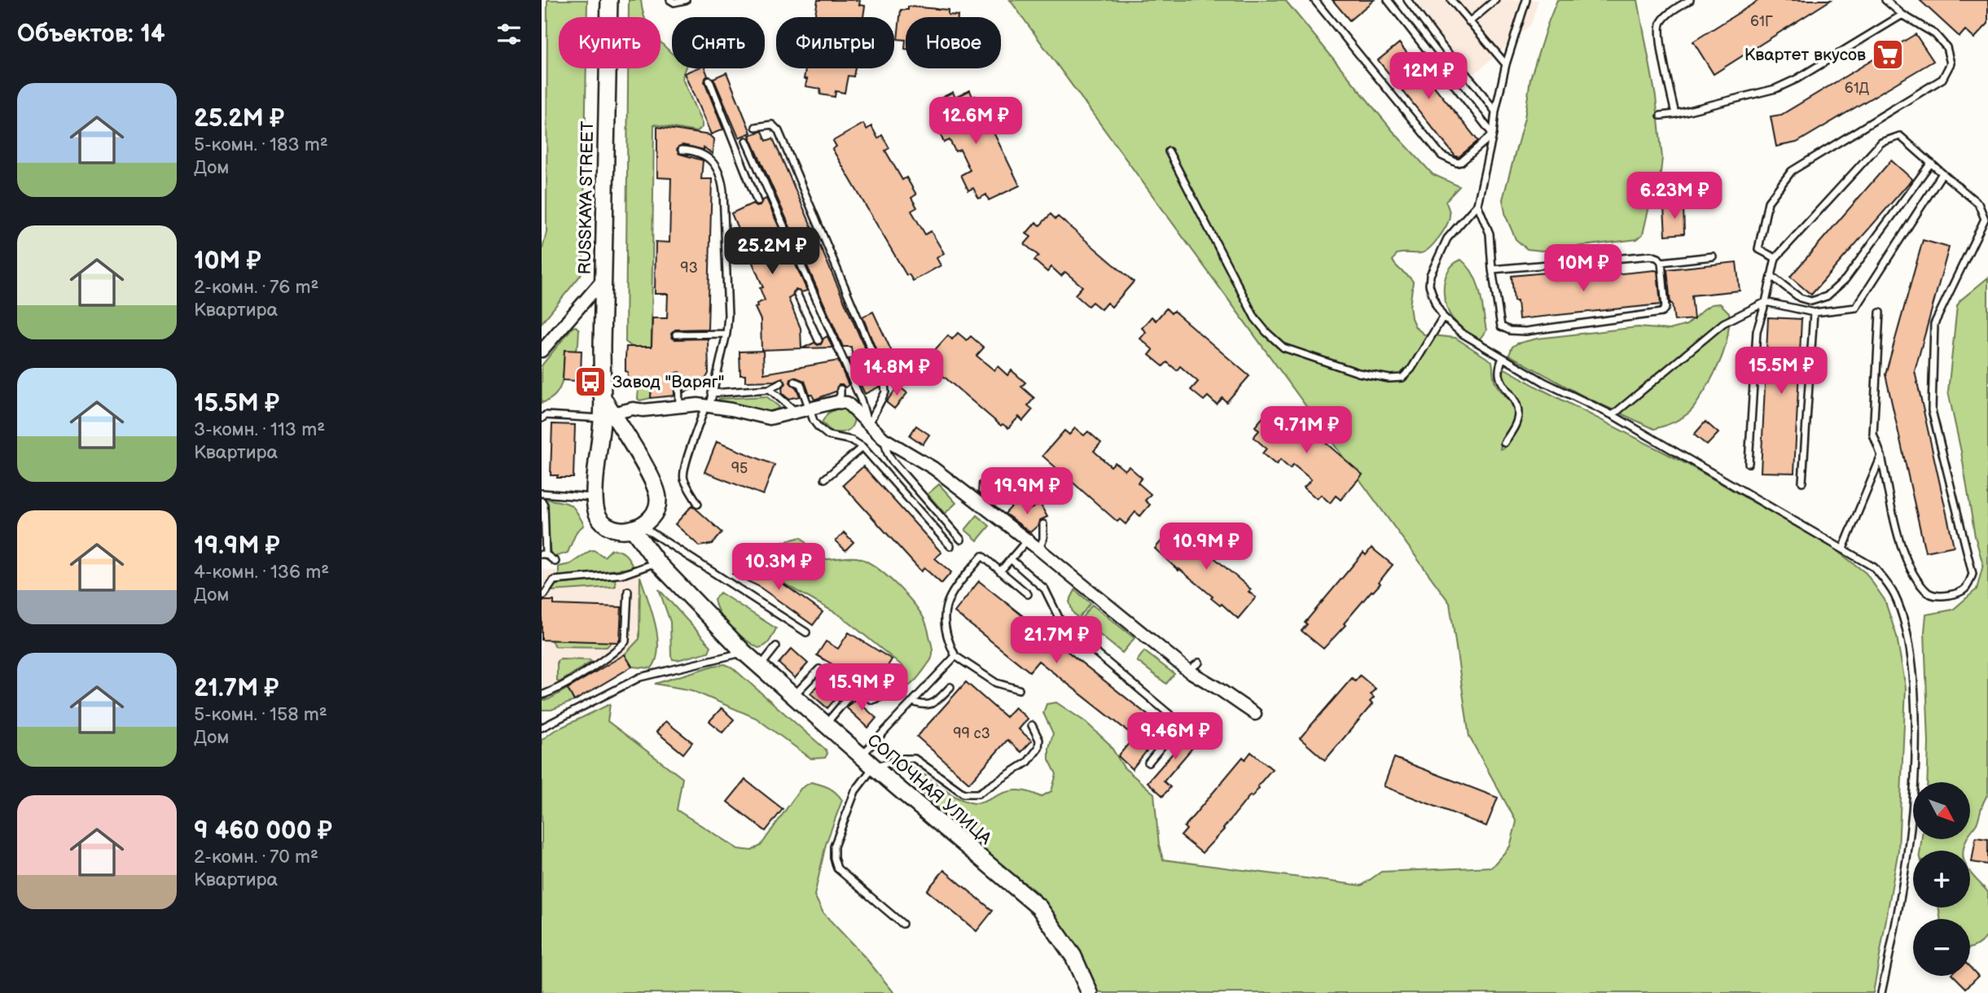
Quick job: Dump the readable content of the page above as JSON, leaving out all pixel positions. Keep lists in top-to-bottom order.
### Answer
{
  "streets": {
    "main road": ["RUSSKAYA STREET", "СОПОЧНАЯ УЛИЦА"]
  },
  "places": {
    "supermarket": ["Квартет вкусов"],
    "bus stop": ["Завод \"Варяг\""]
  },
  "house_numbers": [
    "61Г",
    "61Д",
    "93",
    "95",
    "99 с3"
  ],
  "north": "bottom right",
  "page": {
    "heading": "Объектов: 14",
    "chip": [
      "Купить",
      "Снять",
      "Фильтры",
      "Новое"
    ],
    "price": [
      "12M ₽",
      "12.6M ₽",
      "6.23M ₽",
      "25.2M ₽",
      "10M ₽",
      "15.5M ₽",
      "14.8M ₽",
      "9.71M ₽",
      "19.9M ₽",
      "10.9M ₽",
      "10.3M ₽",
      "21.7M ₽",
      "15.9M ₽",
      "9.46M ₽"
    ],
    "list": [
      {
        "name": "25.2M ₽",
        "note": "5-комн. · 183 m² · Дом"
      },
      {
        "name": "10M ₽",
        "note": "2-комн. · 76 m² · Квартира"
      },
      {
        "name": "15.5M ₽",
        "note": "3-комн. · 113 m² · Квартира"
      },
      {
        "name": "19.9M ₽",
        "note": "4-комн. · 136 m² · Дом"
      },
      {
        "name": "21.7M ₽",
        "note": "5-комн. · 158 m² · Дом"
      },
      {
        "name": "9 460 000 ₽",
        "note": "2-комн. · 70 m² · Квартира"
      }
    ],
    "map_buttons": ["+", "−"]
  }
}
